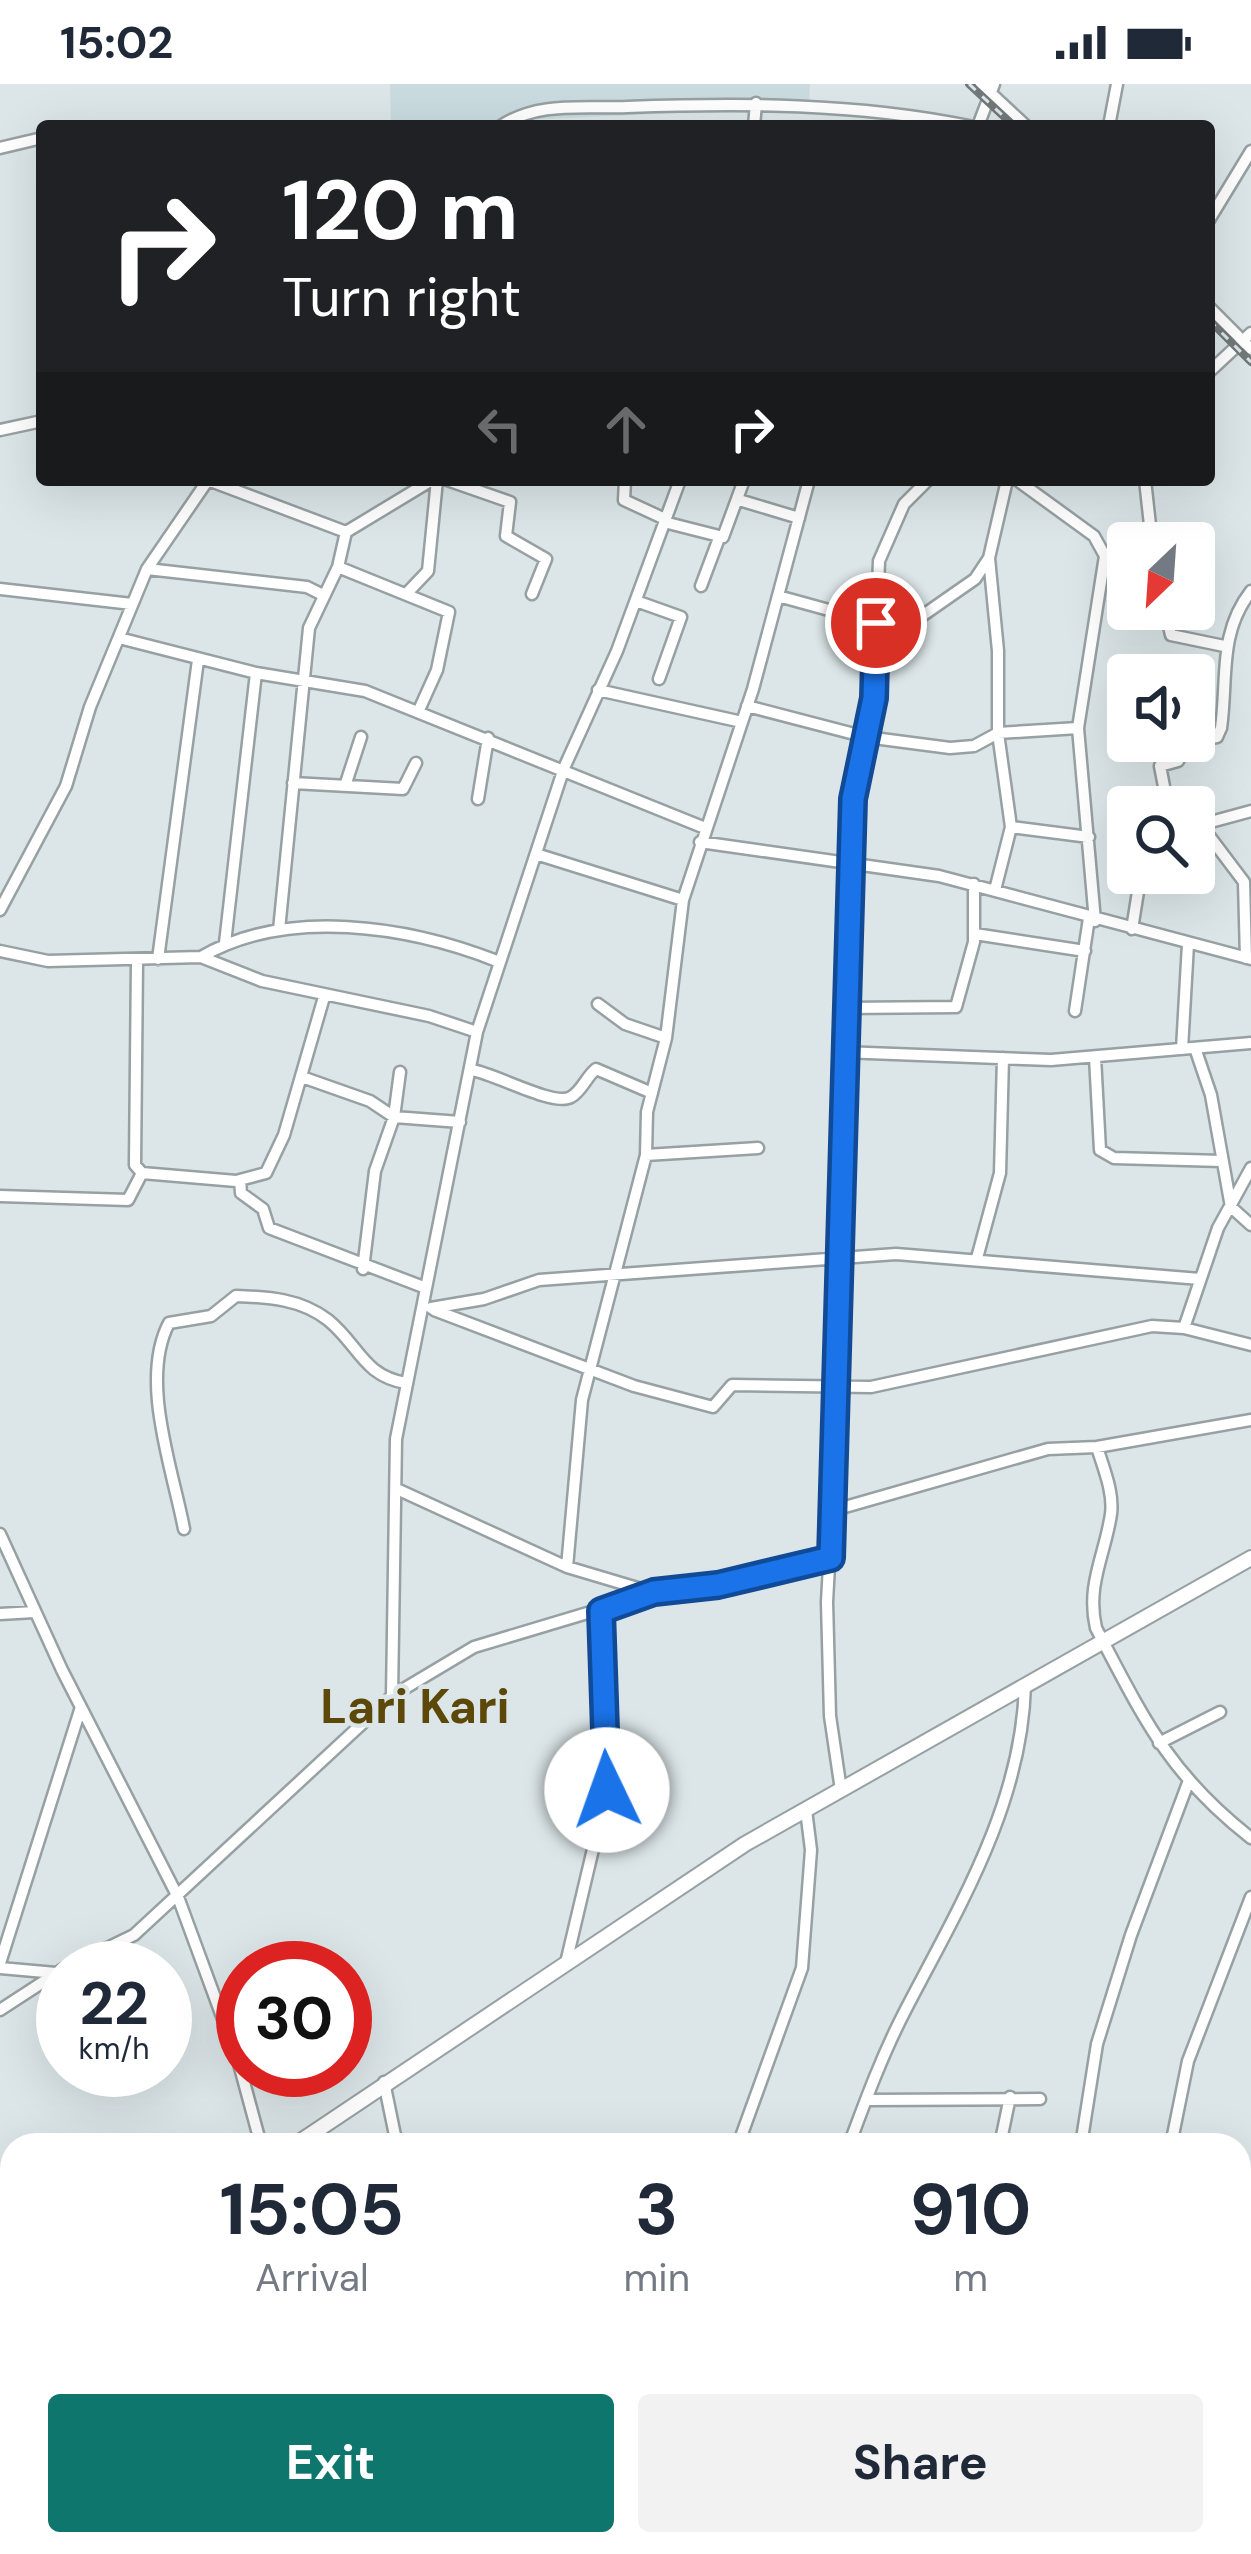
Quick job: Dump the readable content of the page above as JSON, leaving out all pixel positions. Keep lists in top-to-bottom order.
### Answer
{
  "districts": ["Lari Kari"],
  "north": "bottom left",
  "page": {
    "status": "15:02",
    "turn": ["120 m", "Turn right"],
    "speed": "22 km/h",
    "limit": "30",
    "eta": [
      "15:05",
      "Arrival",
      "3",
      "min",
      "910",
      "m"
    ],
    "buttons": ["Exit", "Share"]
  }
}
